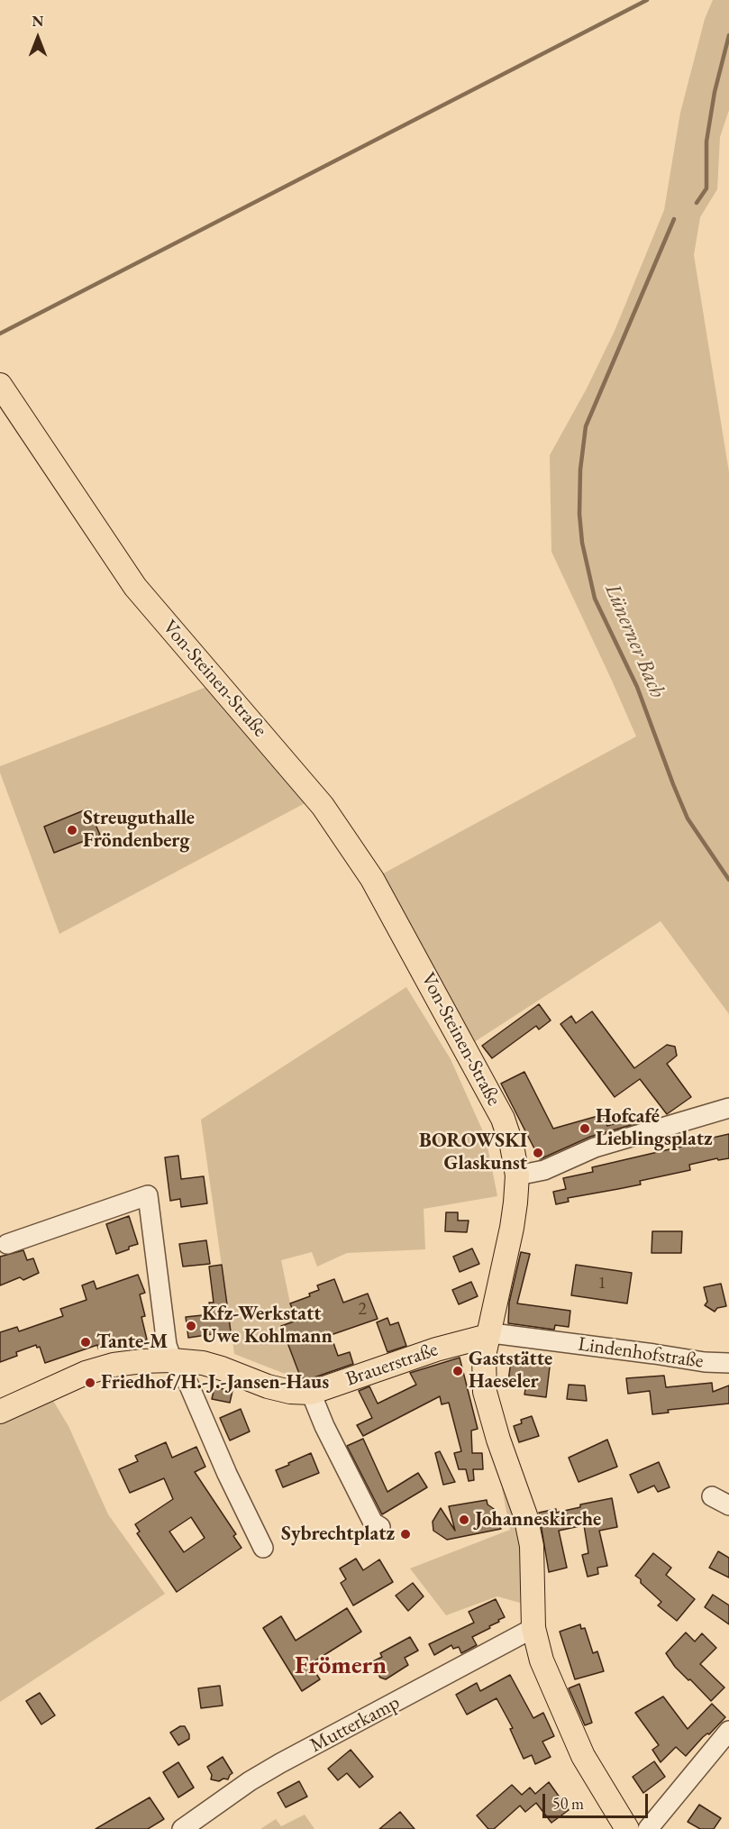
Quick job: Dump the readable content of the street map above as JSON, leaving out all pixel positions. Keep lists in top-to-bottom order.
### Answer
{
  "streets": {
    "main road": ["Von-Steinen-Straße", "Brauerstraße"],
    "street": ["Lindenhofstraße", "Mutterkamp"]
  },
  "crossings": [
    ["Von-Steinen-Straße", "Lindenhofstraße"],
    ["Von-Steinen-Straße", "Brauerstraße"],
    ["Von-Steinen-Straße", "Mutterkamp"],
    ["Lindenhofstraße", "Brauerstraße"]
  ],
  "districts": ["Frömern"],
  "water": ["Lünerner Bach"],
  "places": [
    "Streuguthalle Fröndenberg",
    "Hofcafé Lieblingsplatz",
    "BOROWSKI Glaskunst",
    "Kfz-Werkstatt Uwe Kohlmann",
    "Tante-M",
    "Gaststätte Haeseler",
    "Friedhof/H.-J.-Jansen-Haus",
    "Johanneskirche",
    "Sybrechtplatz"
  ],
  "house_numbers": ["1", "2"],
  "scale_bar": "50 m",
  "north": "top"
}
